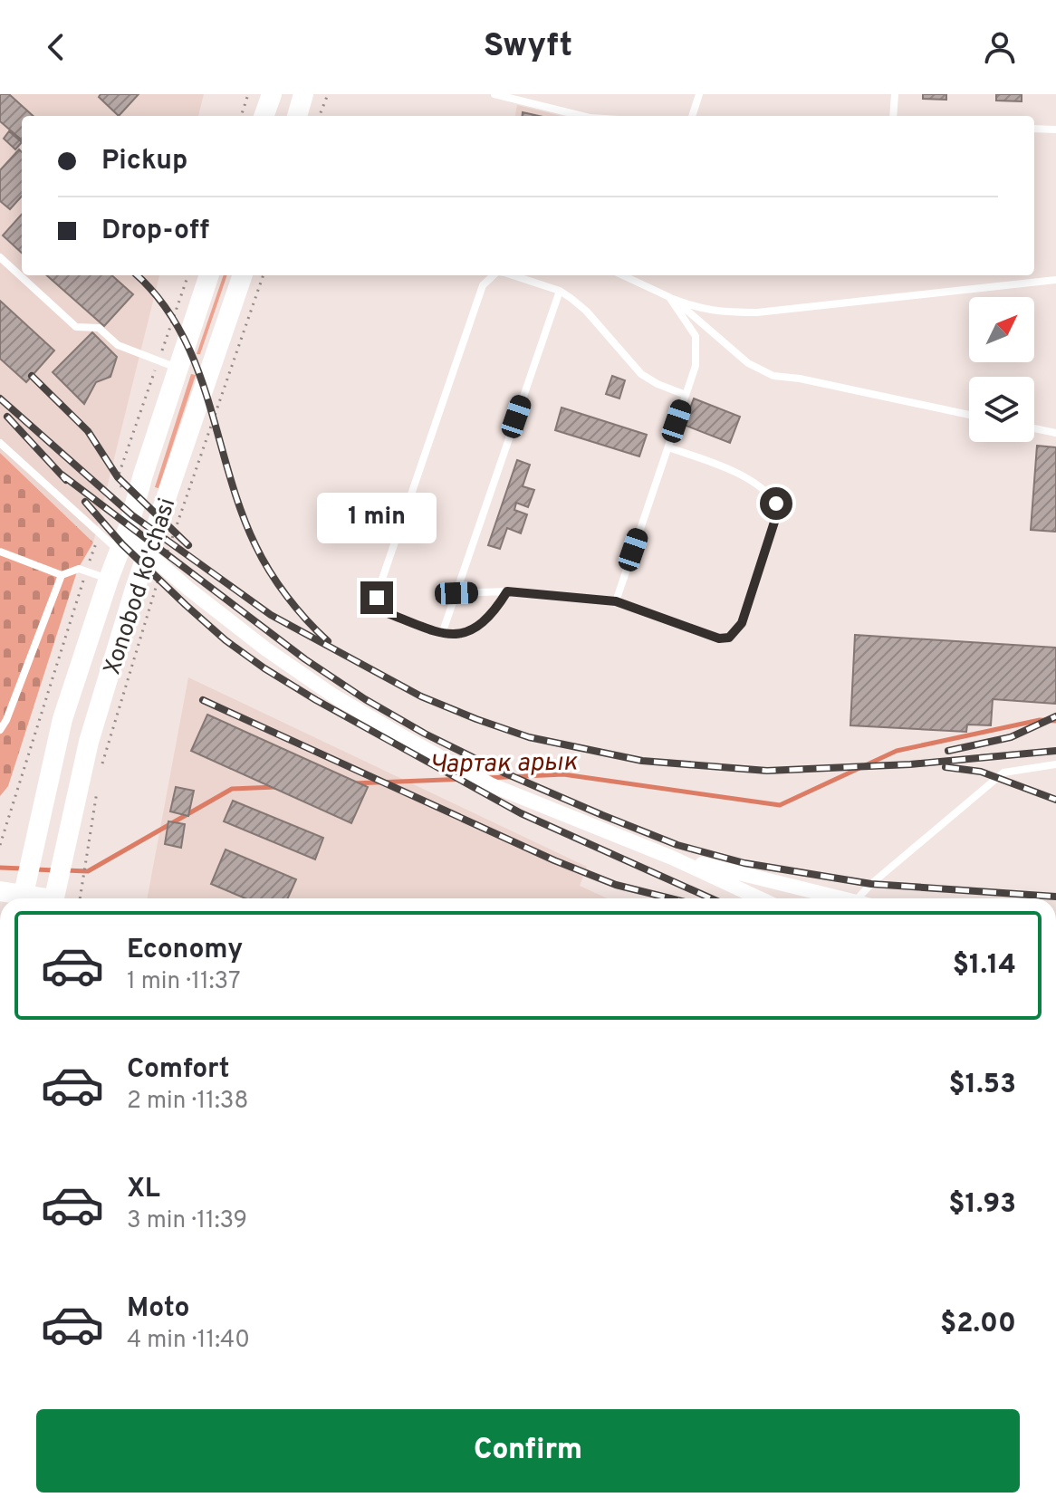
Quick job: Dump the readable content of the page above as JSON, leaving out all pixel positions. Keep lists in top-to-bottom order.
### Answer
{
  "streets": {
    "street": ["Xonobod ko'chasi"]
  },
  "water": ["Чартак арык"],
  "north": "top right",
  "page": {
    "header": "Swyft",
    "banner": ["Pickup", "Drop-off"],
    "bubble": "1 min",
    "list": [
      {
        "name": "Economy",
        "note": "1 min · 11:37",
        "value": "$1.14"
      },
      {
        "name": "Comfort",
        "note": "2 min · 11:38",
        "value": "$1.53"
      },
      {
        "name": "XL",
        "note": "3 min · 11:39",
        "value": "$1.93"
      },
      {
        "name": "Moto",
        "note": "4 min · 11:40",
        "value": "$2.00"
      }
    ],
    "buttons": "Confirm"
  }
}
